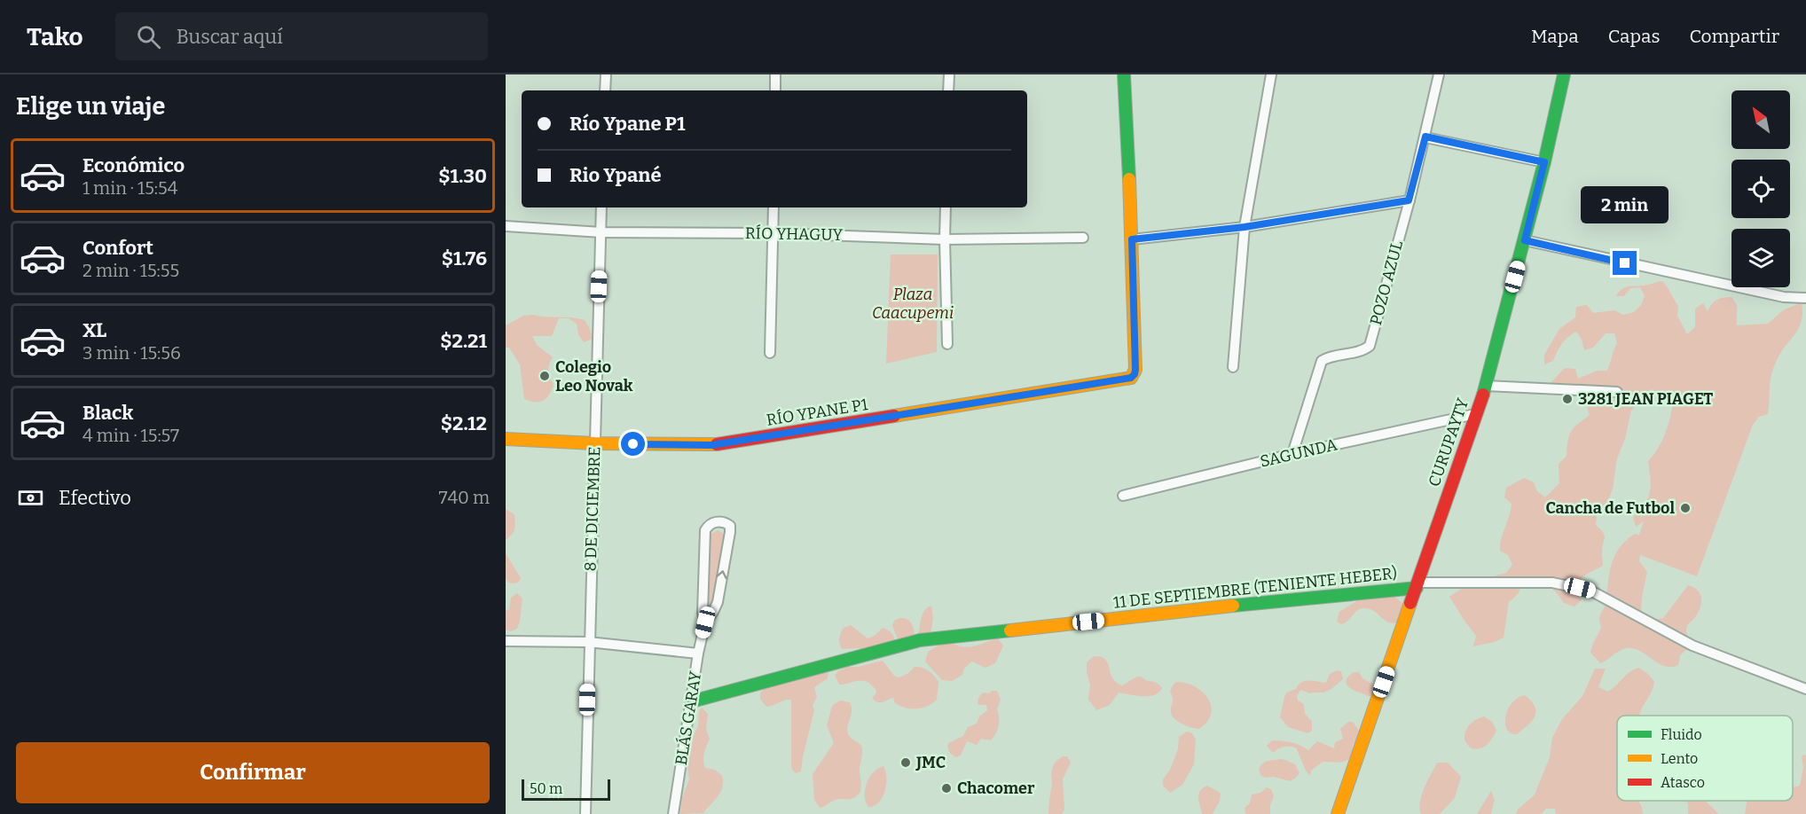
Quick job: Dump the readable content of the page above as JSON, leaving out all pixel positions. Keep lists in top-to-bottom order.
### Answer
{
  "streets": {
    "street": [
      "RÍO YHAGUY",
      "POZO AZUL",
      "RÍO YPANE P1",
      "CURUPAYTY",
      "SAGUNDA",
      "8 DE DICIEMBRE",
      "11 DE SEPTIEMBRE (TENIENTE HEBER)",
      "BLÁS GARAY"
    ]
  },
  "crossings": [
    ["RÍO YHAGUY", "8 DE DICIEMBRE"],
    ["POZO AZUL", "SAGUNDA"],
    ["RÍO YPANE P1", "8 DE DICIEMBRE"],
    ["CURUPAYTY", "SAGUNDA"],
    ["CURUPAYTY", "11 DE SEPTIEMBRE (TENIENTE HEBER)"],
    ["11 DE SEPTIEMBRE (TENIENTE HEBER)", "BLÁS GARAY"]
  ],
  "parks": ["Plaza Caacupemi"],
  "places": [
    "Colegio Leo Novak",
    "3281 JEAN PIAGET",
    "Cancha de Futbol",
    "JMC",
    "Chacomer"
  ],
  "legend": ["Fluido", "Lento", "Atasco"],
  "scale_bar": "50 m",
  "north": "top left",
  "page": {
    "header": "Tako",
    "search": "Buscar aquí",
    "nav": ["Mapa", "Capas", "Compartir"],
    "heading": "Elige un viaje",
    "banner": ["Río Ypane P1", "Rio Ypané"],
    "list": [
      {
        "name": "Económico",
        "note": "1 min · 15:54",
        "value": "$1.30"
      },
      {
        "name": "Confort",
        "note": "2 min · 15:55",
        "value": "$1.76"
      },
      {
        "name": "XL",
        "note": "3 min · 15:56",
        "value": "$2.21"
      },
      {
        "name": "Black",
        "note": "4 min · 15:57",
        "value": "$2.12"
      }
    ],
    "bubble": "2 min",
    "pay": ["Efectivo", "740 m"],
    "buttons": "Confirmar",
    "scale": "50 m"
  }
}
